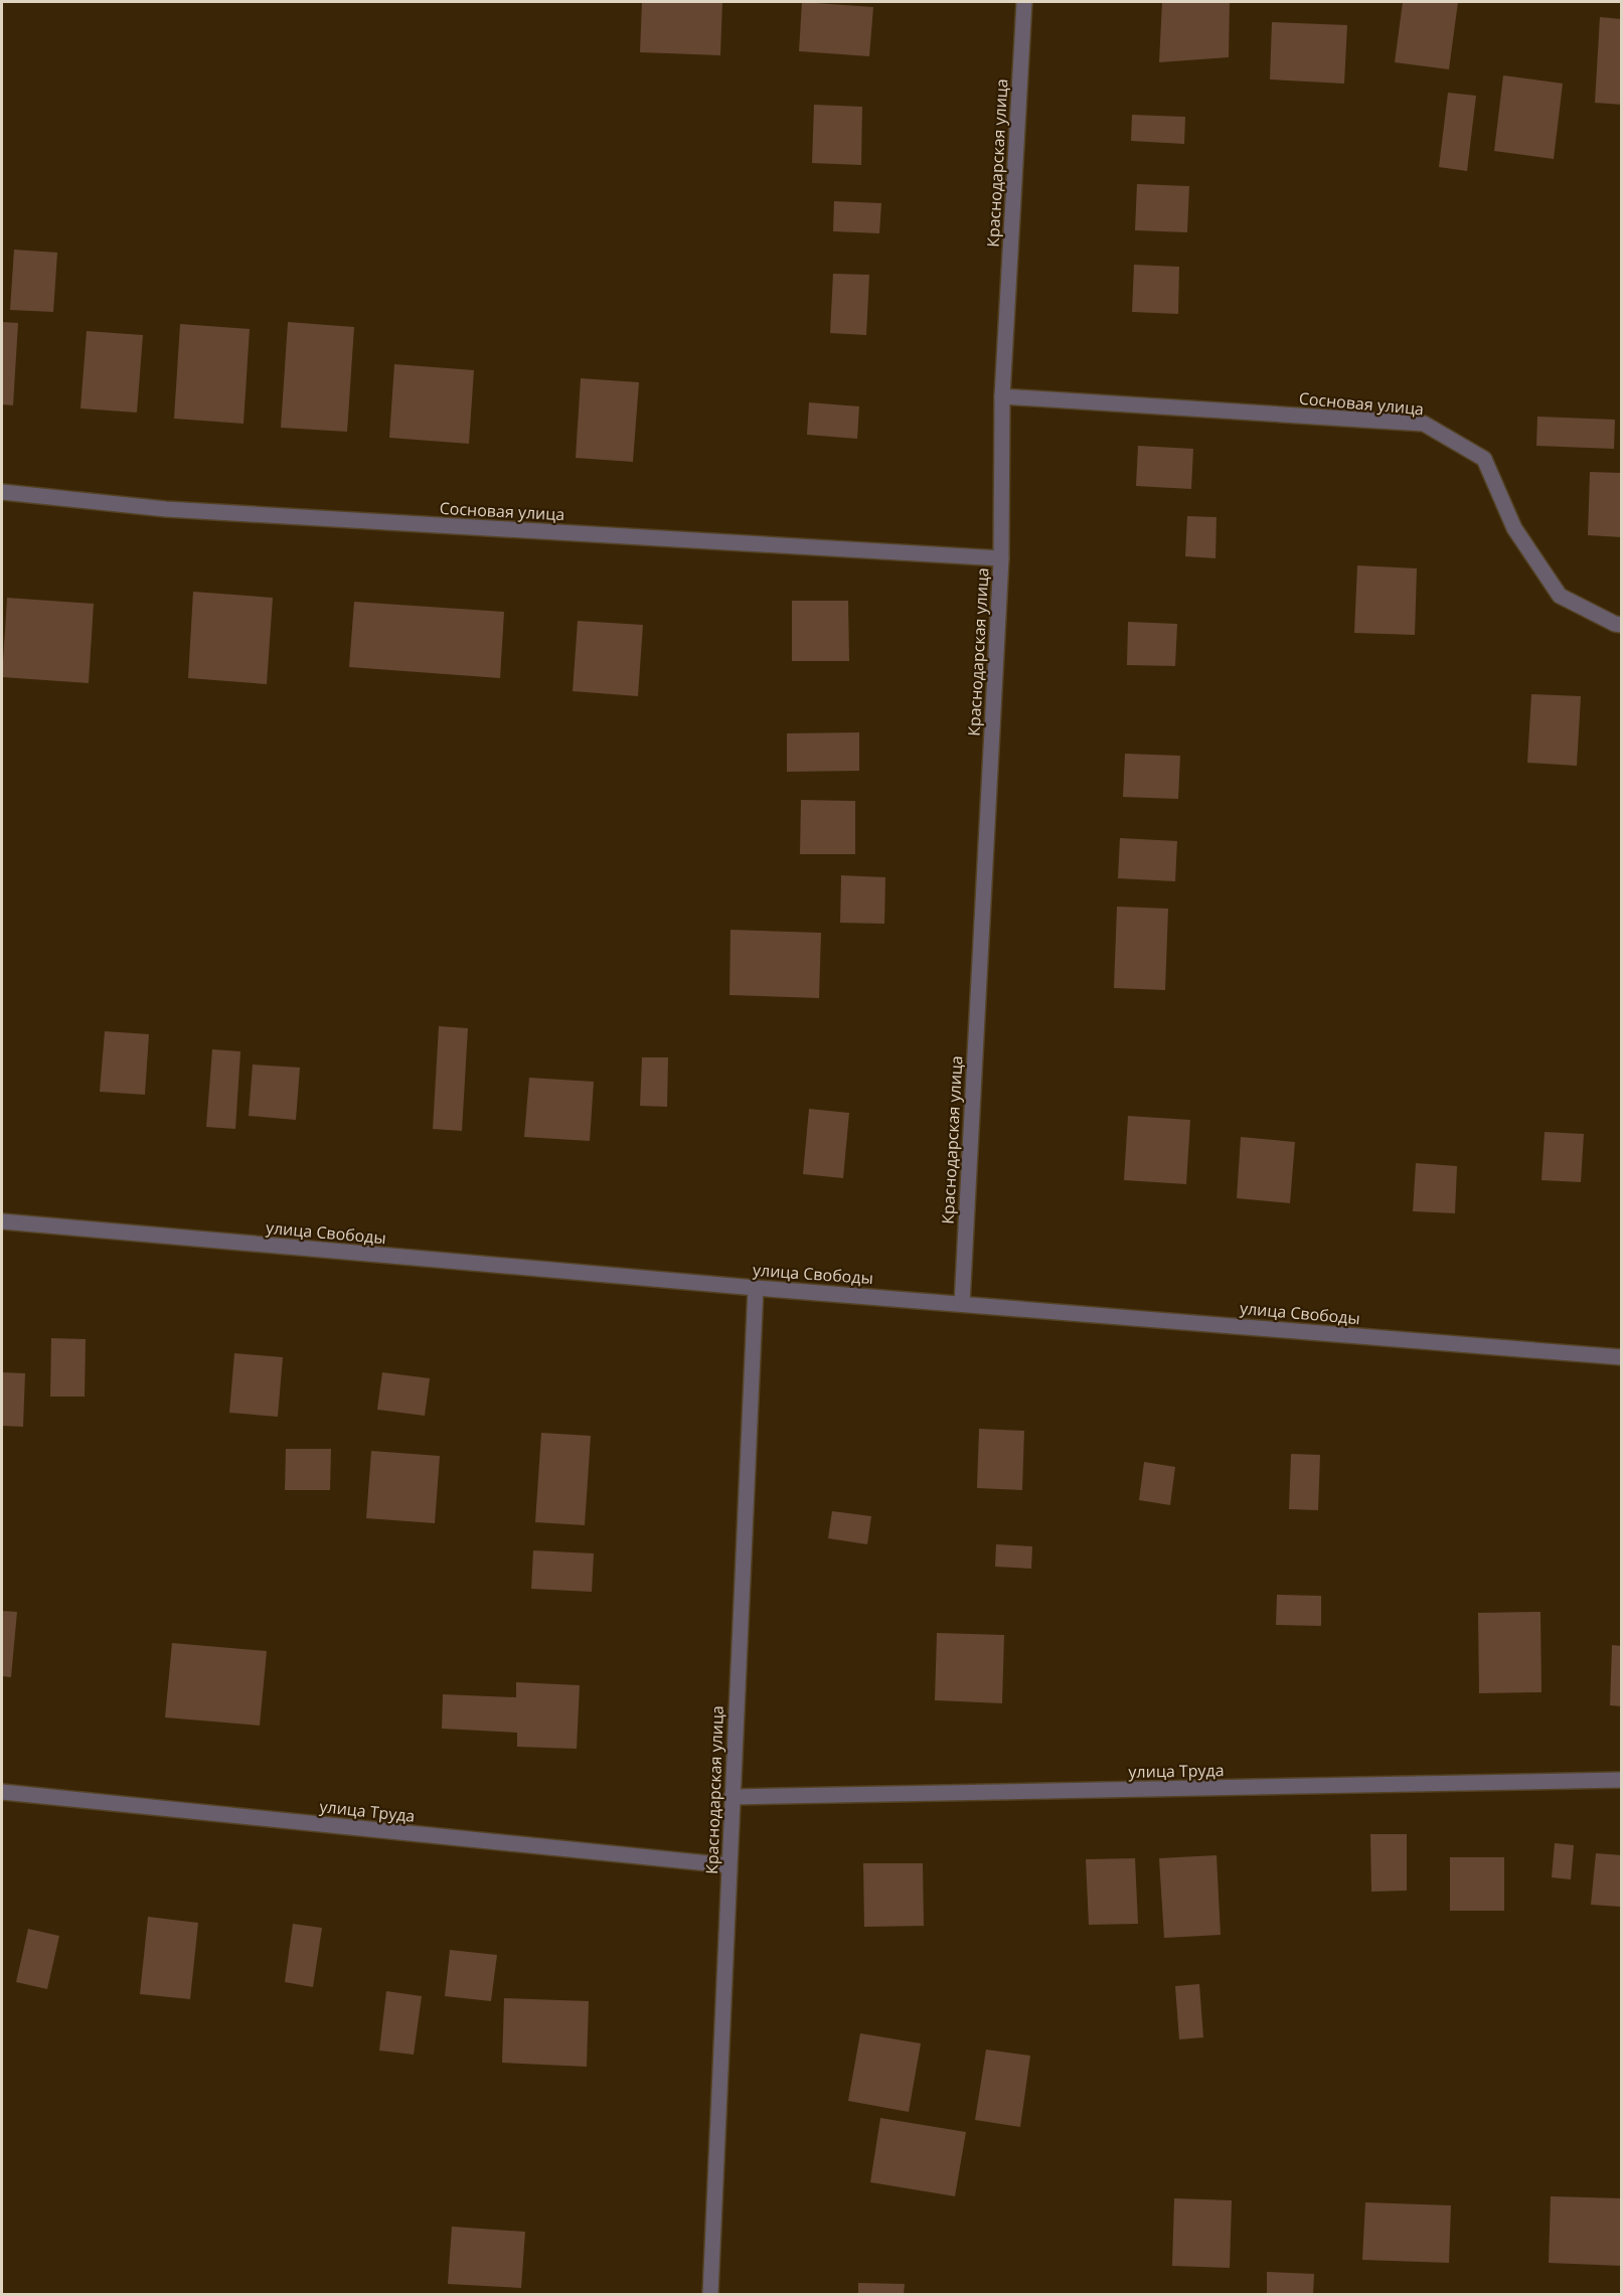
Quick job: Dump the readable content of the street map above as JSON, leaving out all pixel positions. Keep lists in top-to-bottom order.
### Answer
{
  "streets": {
    "street": [
      "Краснодарская улица",
      "Сосновая улица",
      "улица Свободы",
      "улица Труда"
    ]
  },
  "crossings": [
    ["Краснодарская улица", "Сосновая улица"],
    ["Краснодарская улица", "улица Свободы"],
    ["Краснодарская улица", "улица Труда"]
  ]
}
